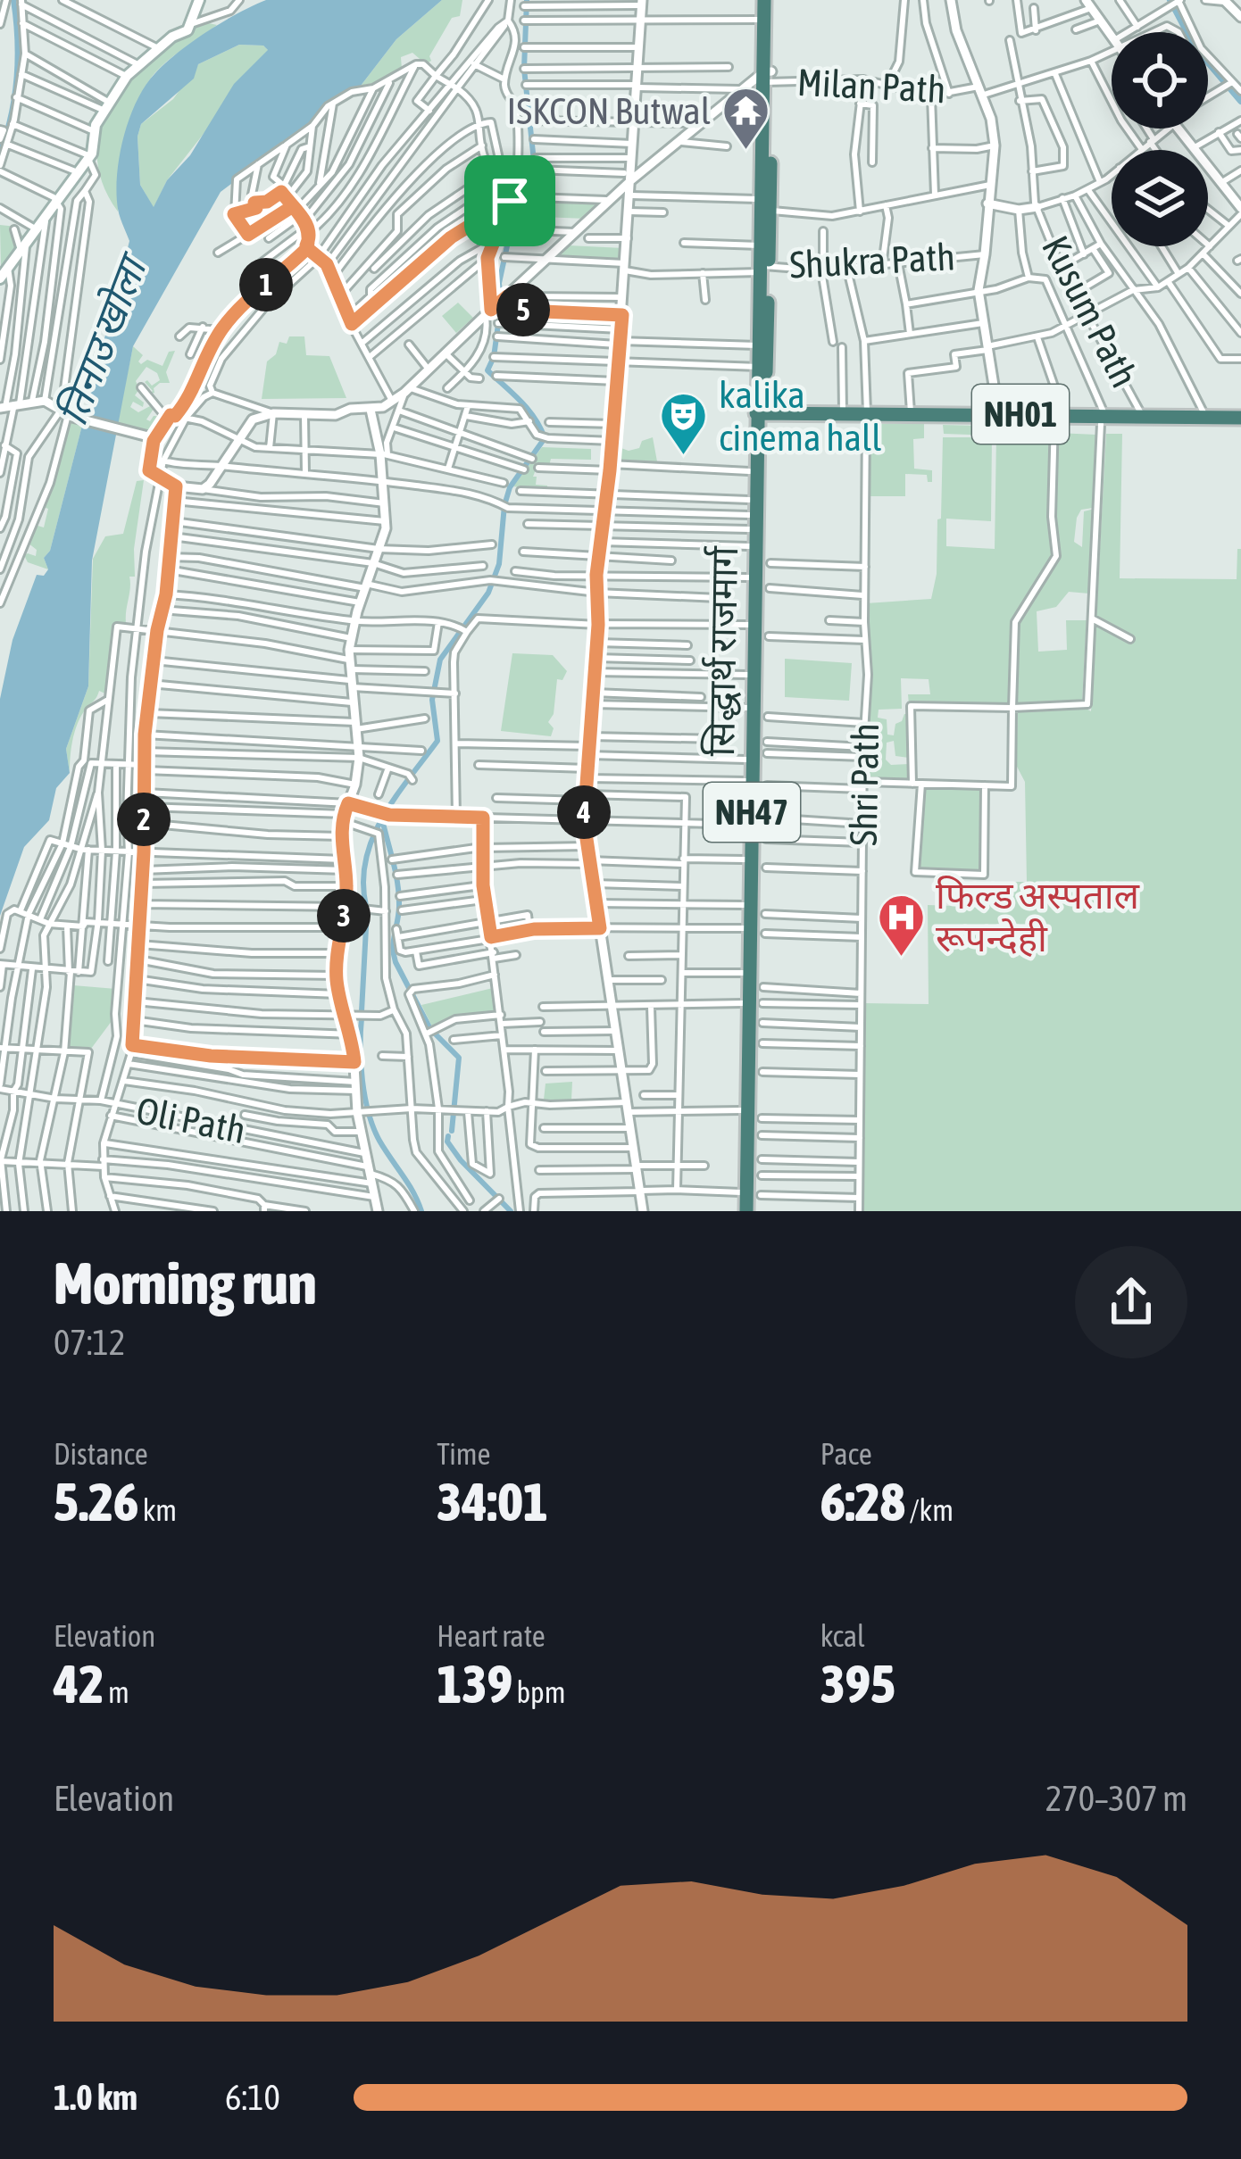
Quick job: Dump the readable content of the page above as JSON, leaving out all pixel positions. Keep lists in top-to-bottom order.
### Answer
{
  "streets": {
    "highway": ["NH01", "सिद्धार्थ राजमार्ग", "NH47"],
    "street": [
      "Milan Path",
      "Shukra Path",
      "Kusum Path",
      "Shri Path",
      "Oli Path"
    ]
  },
  "crossings": [
    ["Milan Path", "Kusum Path"],
    ["Shukra Path", "Shri Path"],
    ["Kusum Path", "NH01"],
    ["NH01", "सिद्धार्थ राजमार्ग"],
    ["NH01", "Shri Path"]
  ],
  "water": ["तिनाउ खोला"],
  "places": {
    "temple": ["ISKCON Butwal"],
    "theatre": ["kalika cinema hall"],
    "hospital": ["फिल्ड अस्पताल रूपन्देही"]
  },
  "page": {
    "pins": [
      "1",
      "5",
      "4",
      "2",
      "3"
    ],
    "heading": ["Morning run", "07:12"],
    "stats": [
      ["Distance", "5.26 km"],
      ["Time", "34:01"],
      ["Pace", "6:28 /km"],
      ["Elevation", "42 m"],
      ["Heart rate", "139 bpm"],
      ["kcal", "395"]
    ],
    "chart": ["Elevation", "270–307 m"],
    "list": [
      {
        "name": "1.0 km",
        "note": "6:10"
      }
    ]
  }
}
